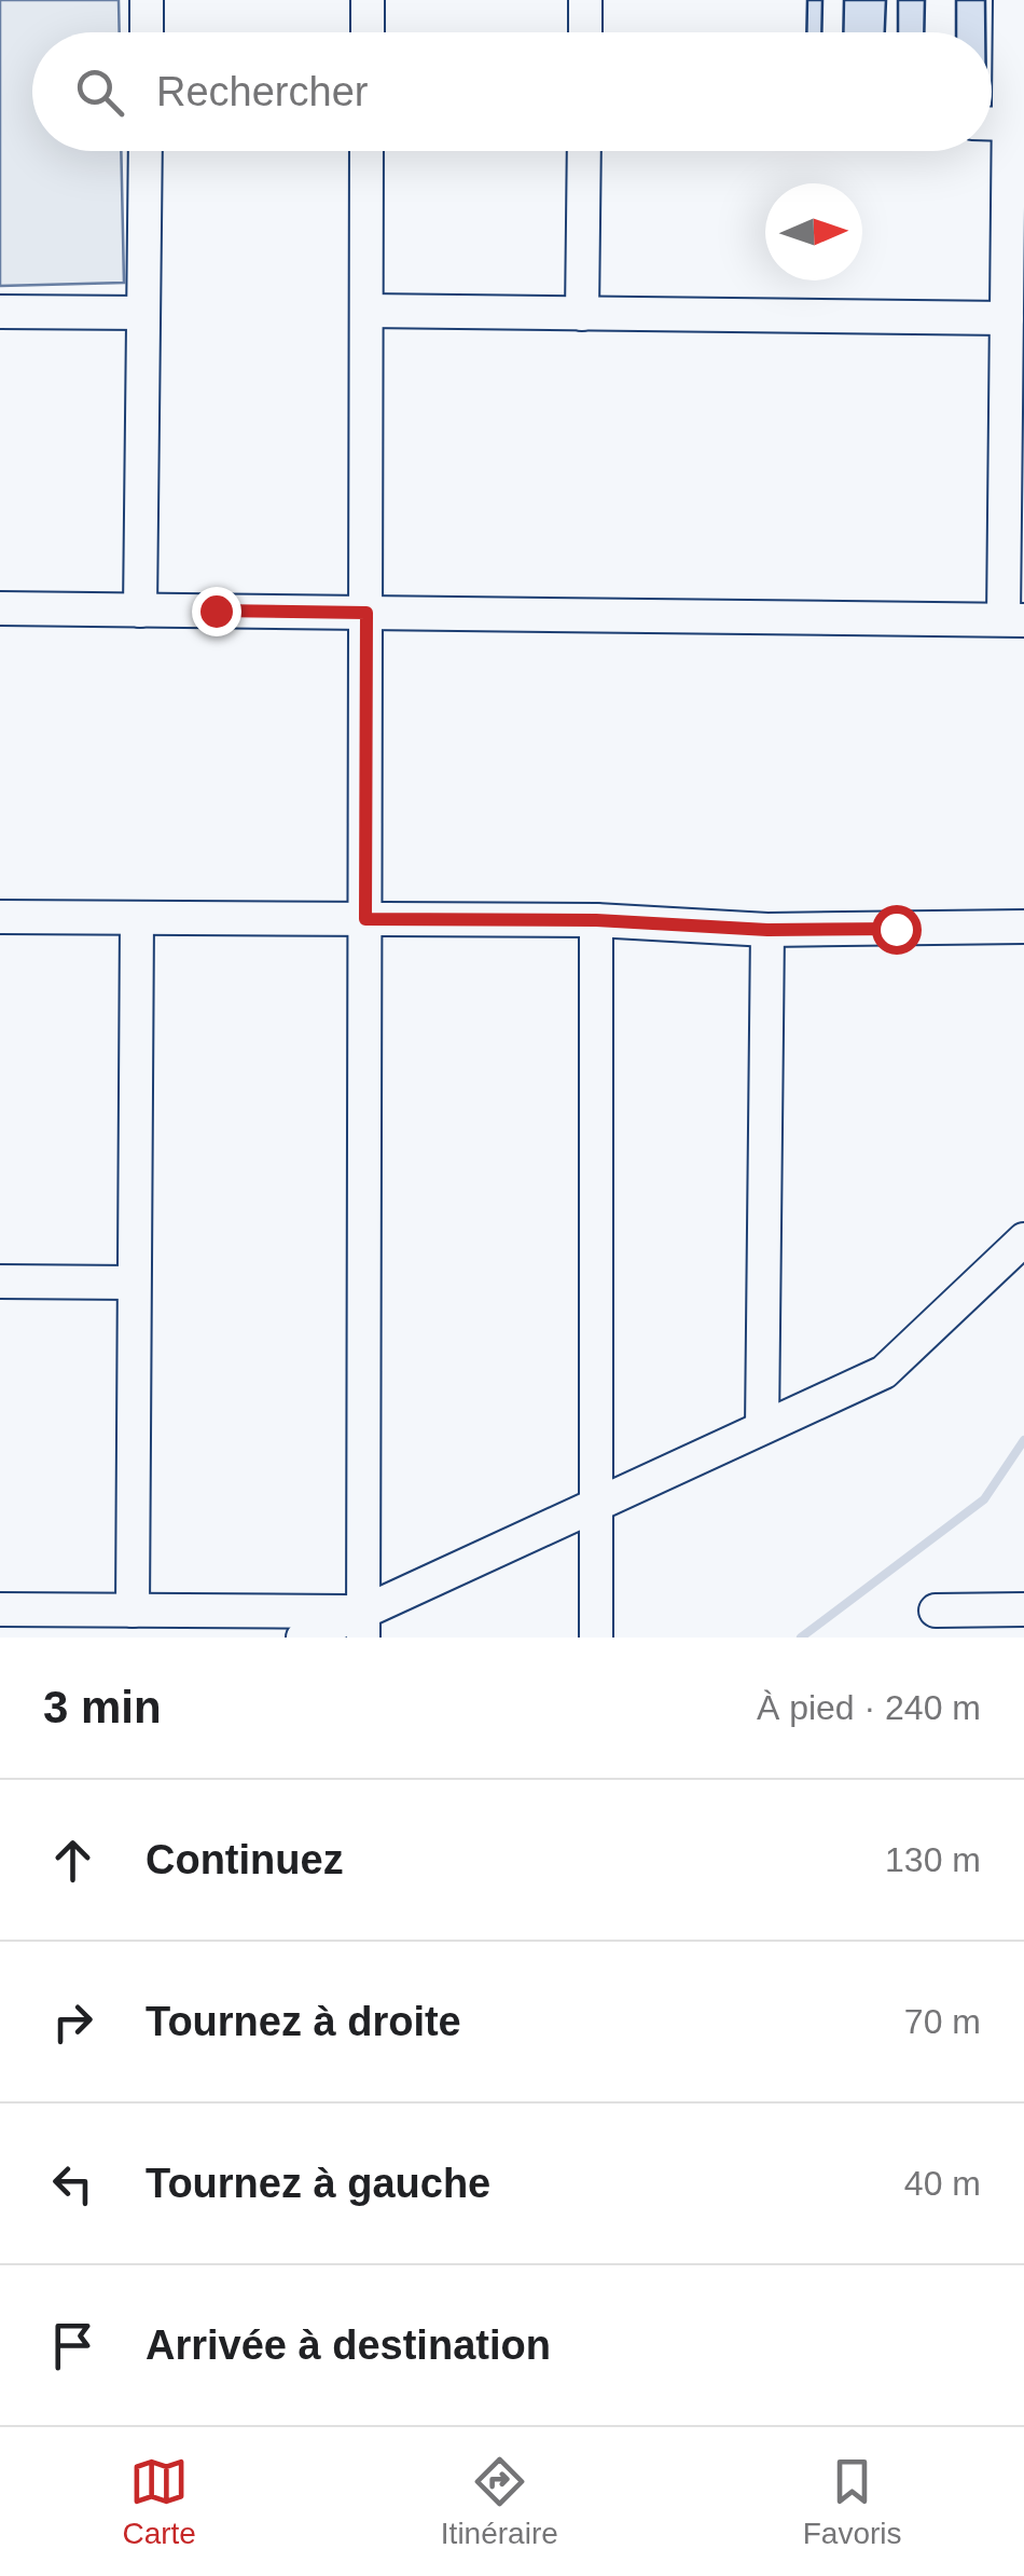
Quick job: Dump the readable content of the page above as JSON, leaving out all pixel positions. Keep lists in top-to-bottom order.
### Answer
{
  "north": "right",
  "page": {
    "search": "Rechercher",
    "heading": ["3 min", "À pied · 240 m"],
    "list": [
      ["Continuez", "130 m"],
      ["Tournez à droite", "70 m"],
      ["Tournez à gauche", "40 m"],
      "Arrivée à destination"
    ],
    "nav": ["Carte", "Itinéraire", "Favoris"]
  }
}
